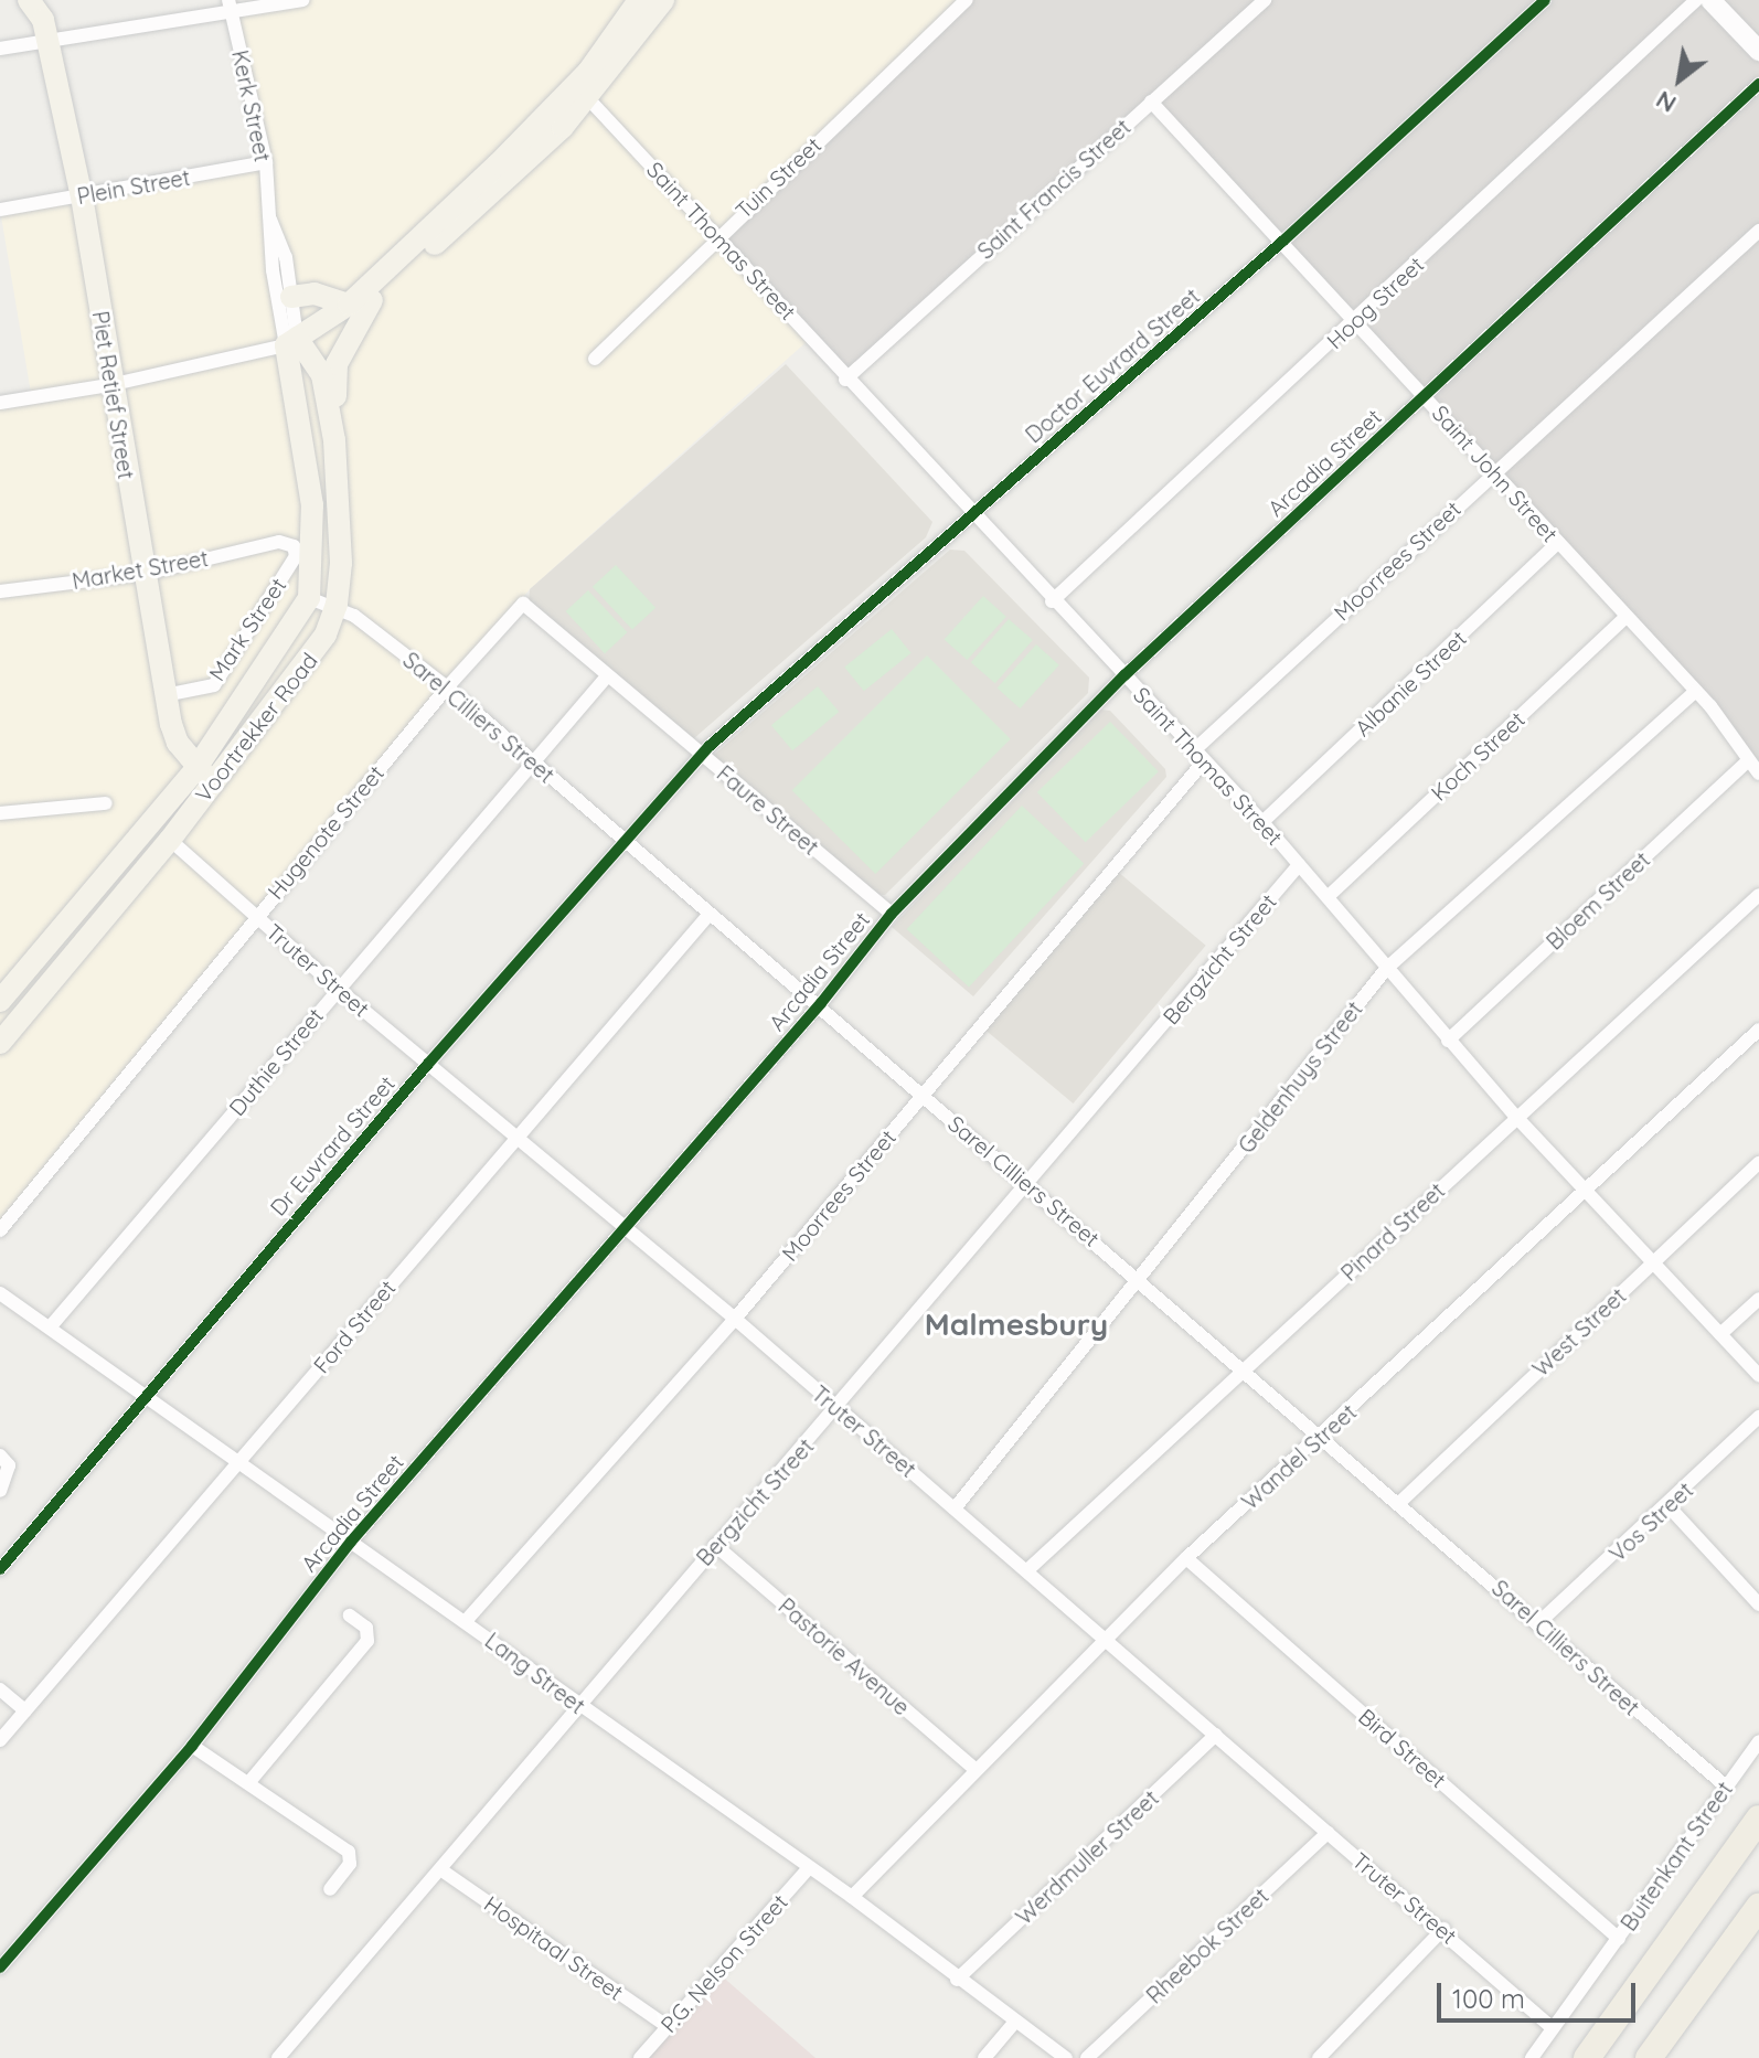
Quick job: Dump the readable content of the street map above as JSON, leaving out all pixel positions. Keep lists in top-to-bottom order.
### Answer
{
  "streets": {
    "main road": ["Piet Retief Street", "Voortrekker Road"],
    "street": [
      "Kerk Street",
      "Tuin Street",
      "Plein Street",
      "Saint Francis Street",
      "Saint Thomas Street",
      "Hoog Street",
      "Doctor Euvrard Street",
      "Arcadia Street",
      "Saint John Street",
      "Moorrees Street",
      "Market Street",
      "Mark Street",
      "Albanie Street",
      "Sarel Cilliers Street",
      "Koch Street",
      "Faure Street",
      "Hugenote Street",
      "Bloem Street",
      "Bergzicht Street",
      "Truter Street",
      "Duthie Street",
      "Geldenhuys Street",
      "Dr Euvrard Street",
      "Pinard Street",
      "Ford Street",
      "West Street",
      "Wandel Street",
      "Vos Street",
      "Pastorie Avenue",
      "Lang Street",
      "Bird Street",
      "Buitenkant Street",
      "Werdmuller Street",
      "Rheebok Street",
      "Hospitaal Street",
      "P.G. Nelson Street"
    ]
  },
  "crossings": [
    ["Kerk Street", "Plein Street"],
    ["Kerk Street", "Voortrekker Road"],
    ["Tuin Street", "Saint Thomas Street"],
    ["Plein Street", "Piet Retief Street"],
    ["Saint Francis Street", "Saint Thomas Street"],
    ["Saint Francis Street", "Saint John Street"],
    ["Saint Thomas Street", "Hoog Street"],
    ["Saint Thomas Street", "Doctor Euvrard Street"],
    ["Saint Thomas Street", "Arcadia Street"],
    ["Saint Thomas Street", "Moorrees Street"],
    ["Saint Thomas Street", "Albanie Street"],
    ["Saint Thomas Street", "Koch Street"],
    ["Saint Thomas Street", "Bloem Street"],
    ["Saint Thomas Street", "Bergzicht Street"],
    ["Saint Thomas Street", "Geldenhuys Street"],
    ["Saint Thomas Street", "Pinard Street"],
    ["Saint Thomas Street", "West Street"],
    ["Saint Thomas Street", "Wandel Street"],
    ["Hoog Street", "Saint John Street"],
    ["Doctor Euvrard Street", "Saint John Street"],
    ["Doctor Euvrard Street", "Faure Street"],
    ["Doctor Euvrard Street", "Dr Euvrard Street"],
    ["Piet Retief Street", "Market Street"],
    ["Piet Retief Street", "Mark Street"],
    ["Piet Retief Street", "Voortrekker Road"],
    ["Arcadia Street", "Saint John Street"],
    ["Arcadia Street", "Sarel Cilliers Street"],
    ["Arcadia Street", "Faure Street"],
    ["Arcadia Street", "Truter Street"],
    ["Arcadia Street", "Lang Street"],
    ["Saint John Street", "Moorrees Street"],
    ["Saint John Street", "Albanie Street"],
    ["Saint John Street", "Koch Street"],
    ["Saint John Street", "Bloem Street"],
    ["Saint John Street", "Geldenhuys Street"],
    ["Moorrees Street", "Sarel Cilliers Street"],
    ["Moorrees Street", "Truter Street"],
    ["Moorrees Street", "Lang Street"],
    ["Market Street", "Mark Street"],
    ["Sarel Cilliers Street", "Voortrekker Road"],
    ["Sarel Cilliers Street", "Hugenote Street"],
    ["Sarel Cilliers Street", "Bergzicht Street"],
    ["Sarel Cilliers Street", "Duthie Street"],
    ["Sarel Cilliers Street", "Geldenhuys Street"],
    ["Sarel Cilliers Street", "Dr Euvrard Street"],
    ["Sarel Cilliers Street", "Pinard Street"],
    ["Sarel Cilliers Street", "Ford Street"],
    ["Sarel Cilliers Street", "West Street"],
    ["Sarel Cilliers Street", "Wandel Street"],
    ["Sarel Cilliers Street", "Vos Street"],
    ["Sarel Cilliers Street", "Buitenkant Street"],
    ["Voortrekker Road", "Truter Street"],
    ["Faure Street", "Hugenote Street"],
    ["Faure Street", "Duthie Street"],
    ["Faure Street", "Dr Euvrard Street"],
    ["Hugenote Street", "Truter Street"],
    ["Bergzicht Street", "Truter Street"],
    ["Bergzicht Street", "Pastorie Avenue"],
    ["Bergzicht Street", "Lang Street"],
    ["Bergzicht Street", "Hospitaal Street"],
    ["Truter Street", "Duthie Street"],
    ["Truter Street", "Geldenhuys Street"],
    ["Truter Street", "Dr Euvrard Street"],
    ["Truter Street", "Pinard Street"],
    ["Truter Street", "Ford Street"],
    ["Truter Street", "Wandel Street"],
    ["Truter Street", "Buitenkant Street"],
    ["Truter Street", "Werdmuller Street"],
    ["Truter Street", "Rheebok Street"],
    ["Duthie Street", "Lang Street"],
    ["Dr Euvrard Street", "Lang Street"],
    ["Ford Street", "Lang Street"],
    ["Wandel Street", "Pastorie Avenue"],
    ["Wandel Street", "Lang Street"],
    ["Wandel Street", "Bird Street"],
    ["Lang Street", "Werdmuller Street"],
    ["Lang Street", "P.G. Nelson Street"],
    ["Bird Street", "Buitenkant Street"],
    ["Hospitaal Street", "P.G. Nelson Street"]
  ],
  "districts": ["Malmesbury"],
  "scale_bar": "100 m",
  "north": "bottom left"
}
